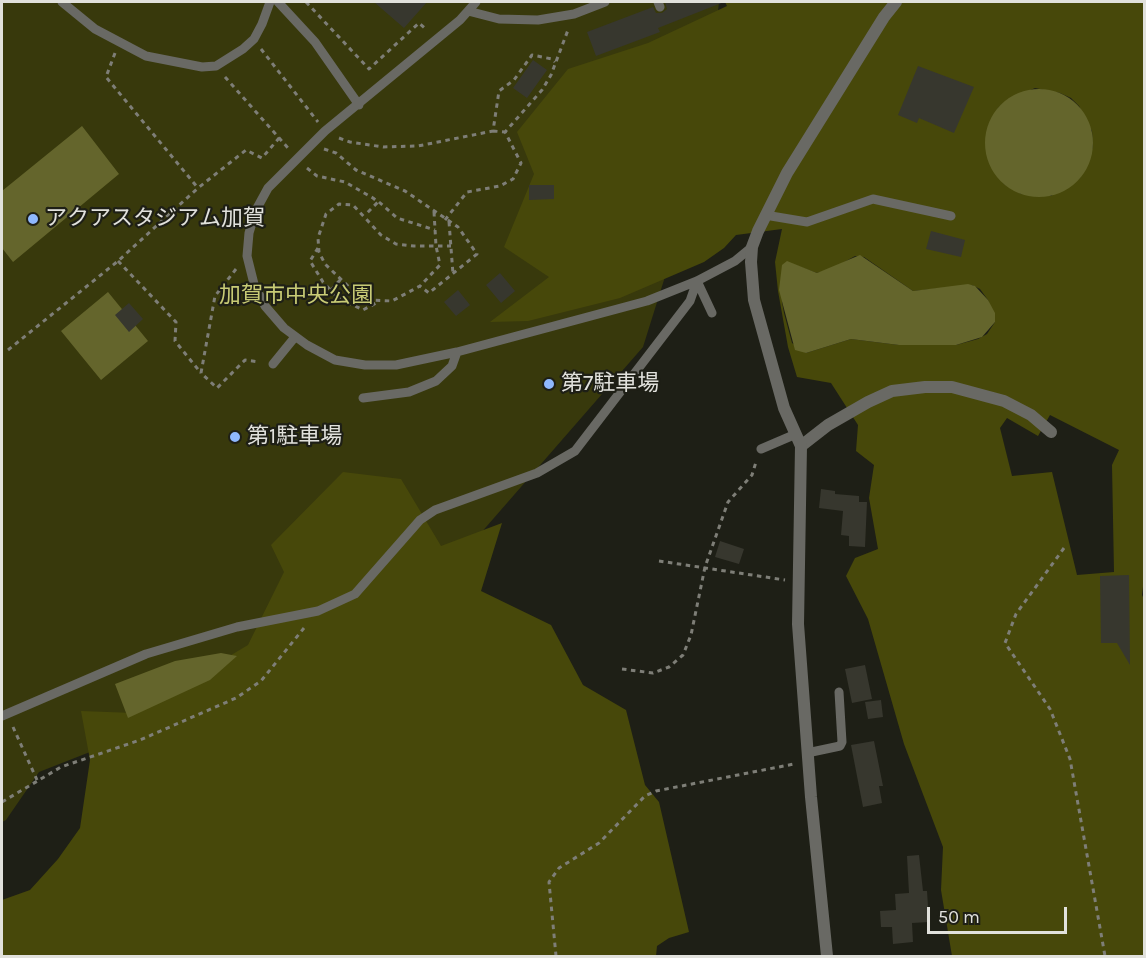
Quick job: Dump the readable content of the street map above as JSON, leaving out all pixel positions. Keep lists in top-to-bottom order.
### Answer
{
  "parks": ["加賀市中央公園"],
  "places": ["アクアスタジアム加賀", "第7駐車場", "第1駐車場"],
  "scale_bar": "50 m"
}
